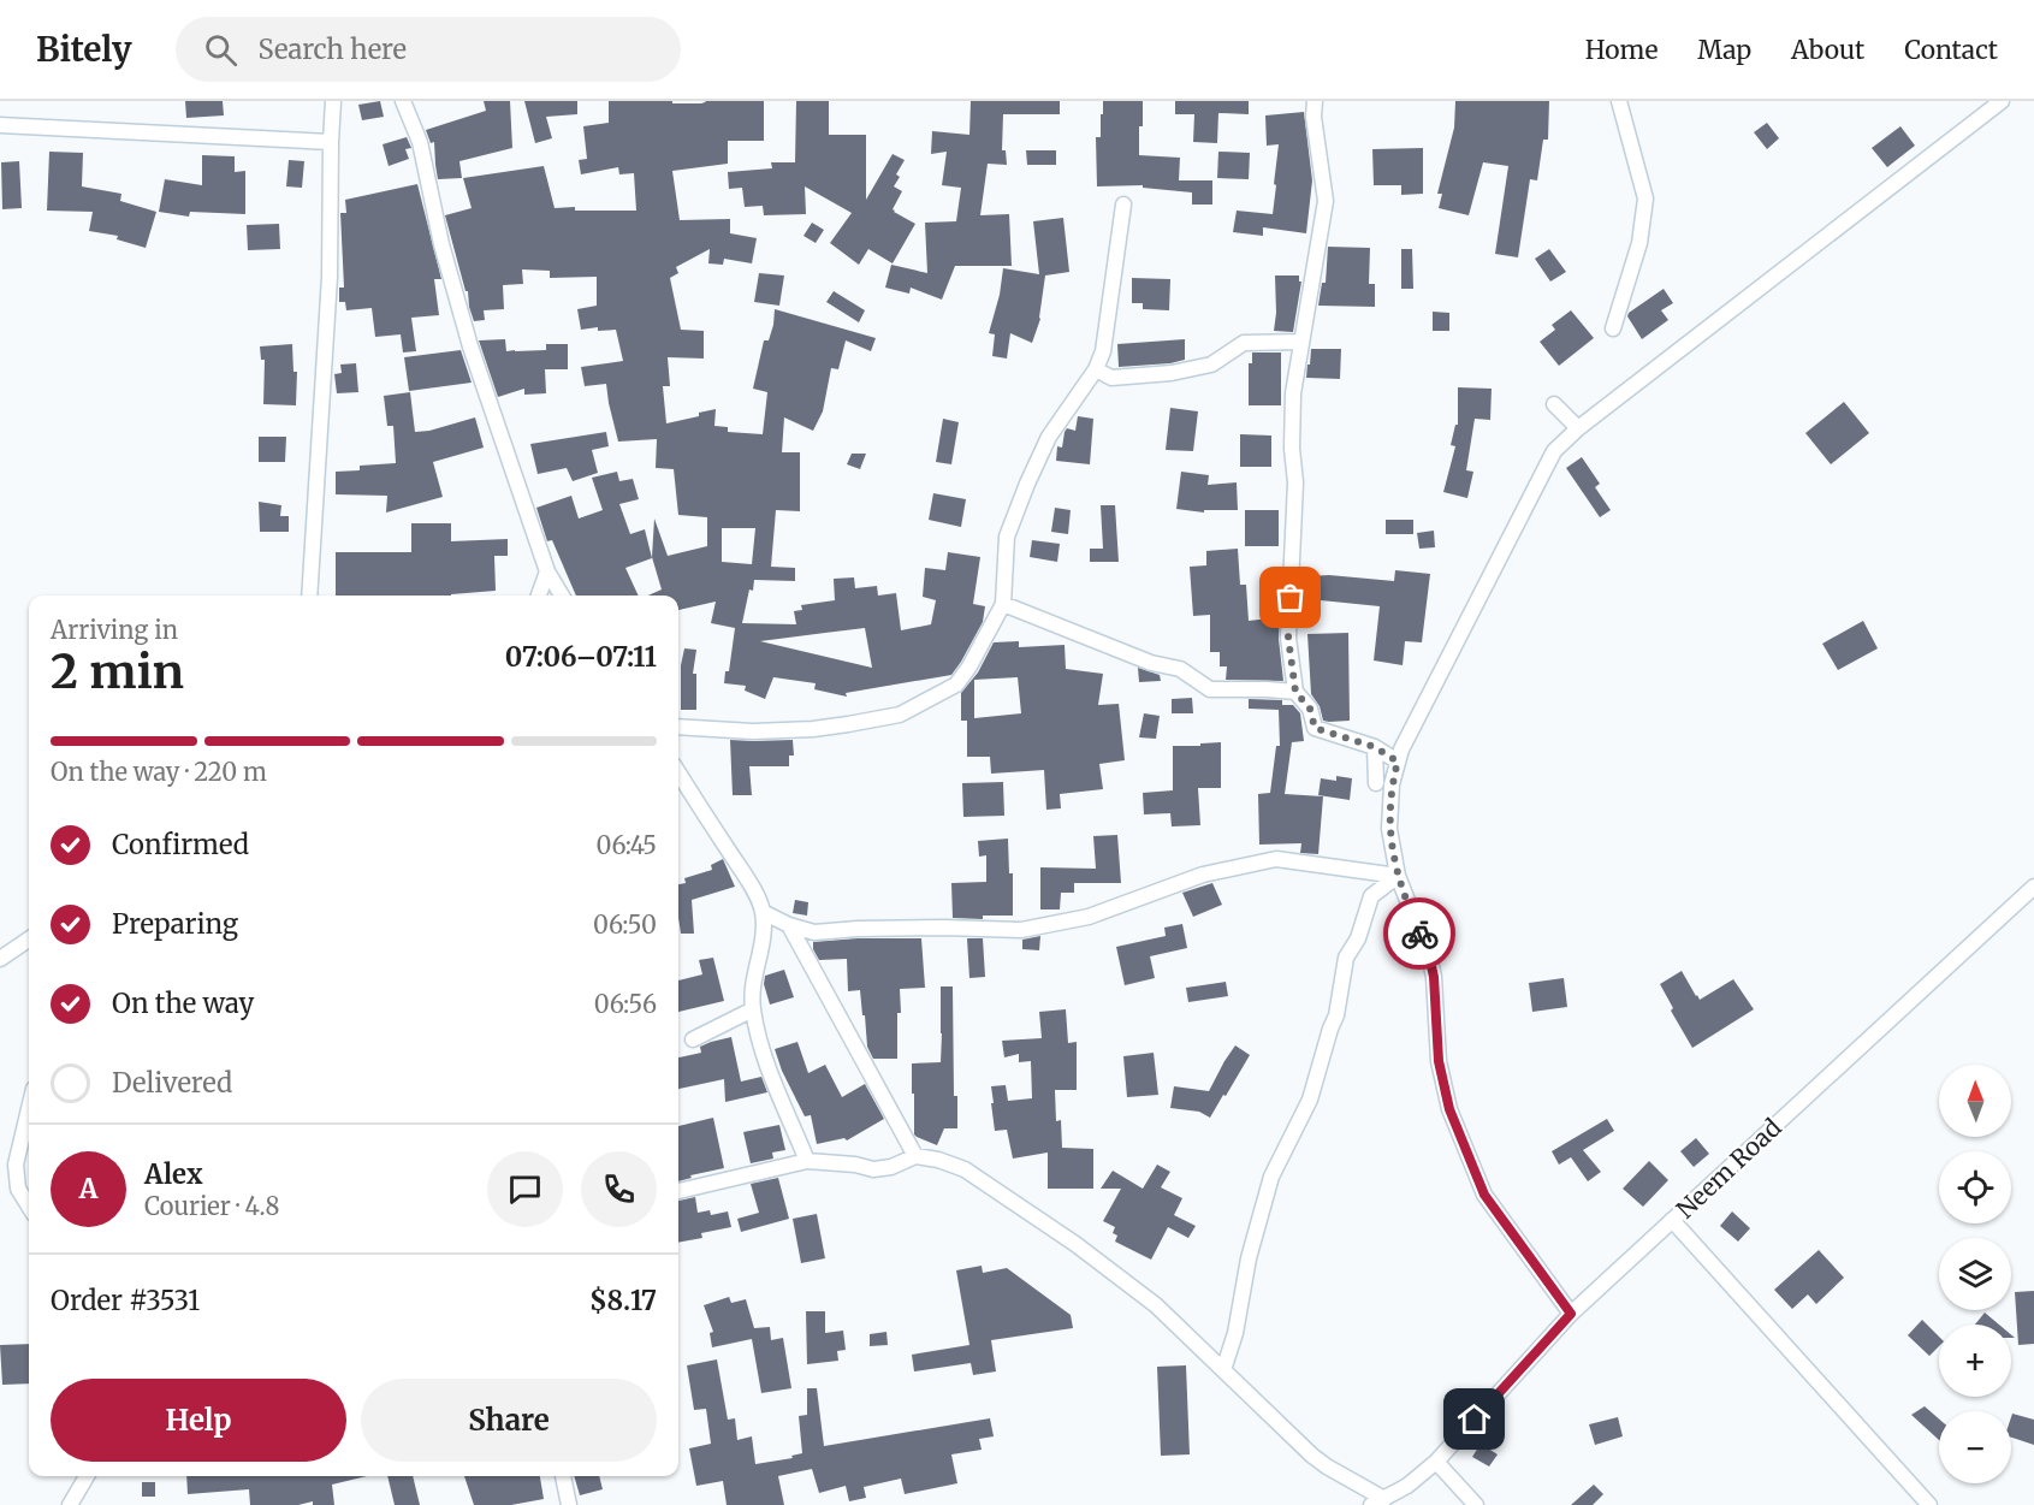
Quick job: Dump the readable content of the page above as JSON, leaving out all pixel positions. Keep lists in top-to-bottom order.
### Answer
{
  "streets": {
    "street": ["Neem Road"]
  },
  "north": "top",
  "page": {
    "header": "Bitely",
    "search": "Search here",
    "nav": [
      "Home",
      "Map",
      "About",
      "Contact"
    ],
    "heading": ["2 min", "Arriving in", "07:06–07:11"],
    "panel": [
      "Alex",
      "Courier · 4.8",
      "Order #3531",
      "$8.17"
    ],
    "bar": "On the way · 220 m",
    "list": [
      ["Confirmed", "06:45"],
      ["Preparing", "06:50"],
      ["On the way", "06:56"],
      "Delivered"
    ],
    "map_buttons": ["+", "−"],
    "round": "A",
    "buttons": ["Help", "Share"]
  }
}
